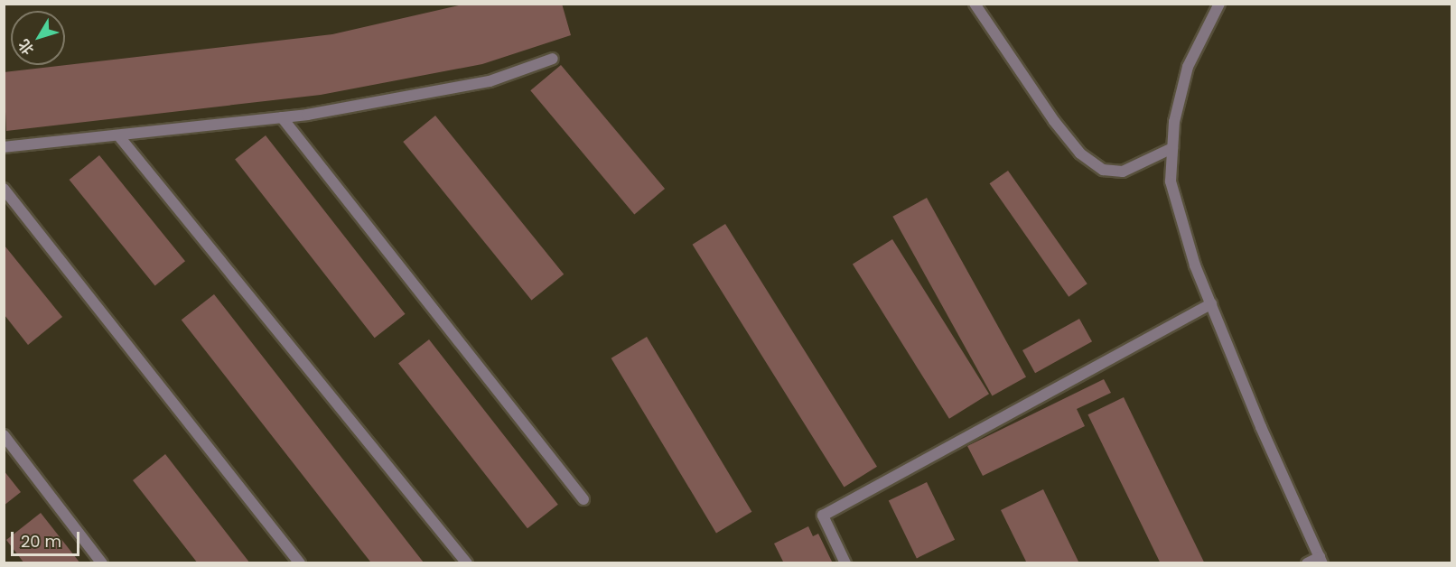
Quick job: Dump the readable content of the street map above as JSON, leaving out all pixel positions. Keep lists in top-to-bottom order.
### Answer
{
  "scale_bar": "20 m",
  "north": "bottom left"
}
